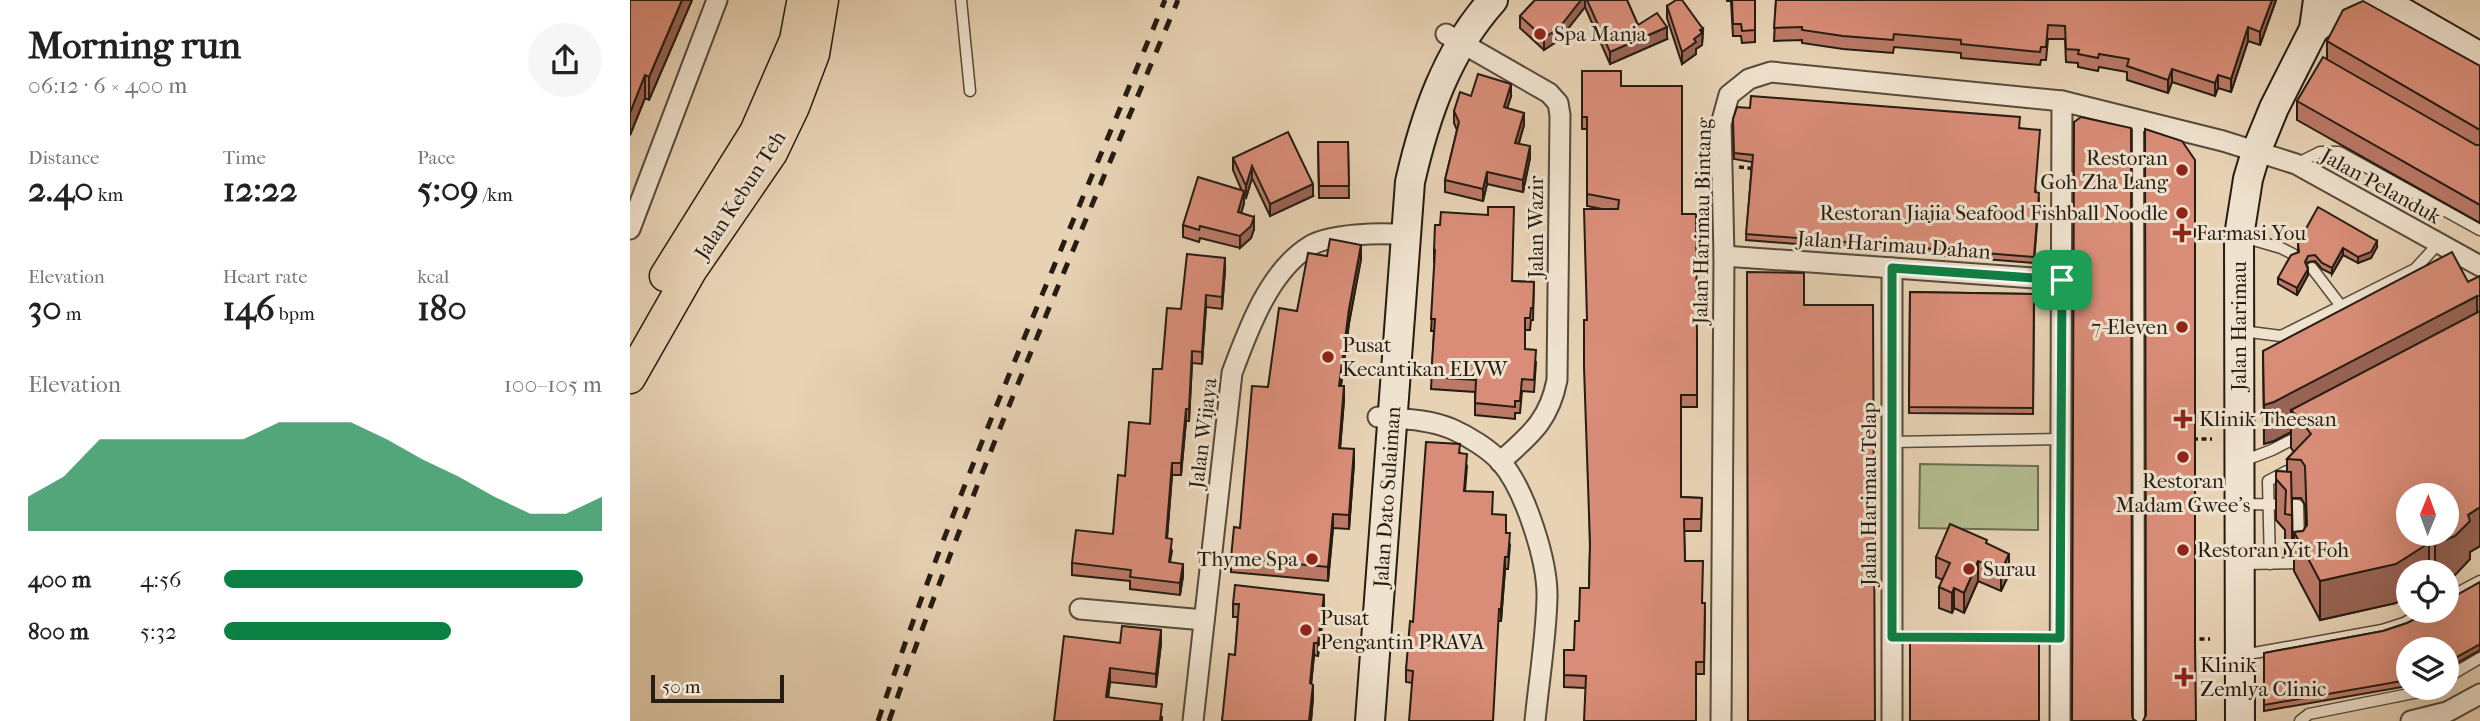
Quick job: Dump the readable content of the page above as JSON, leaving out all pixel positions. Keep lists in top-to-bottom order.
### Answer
{
  "streets": {
    "main road": ["Jalan Kebun Teh"],
    "street": [
      "Jalan Pelanduk",
      "Jalan Harimau Bintang",
      "Jalan Wazir",
      "Jalan Harimau Dahan",
      "Jalan Harimau",
      "Jalan Wijaya",
      "Jalan Harimau Telap",
      "Jalan Dato Sulaiman"
    ]
  },
  "crossings": [
    ["Jalan Pelanduk", "Jalan Harimau Bintang"],
    ["Jalan Pelanduk", "Jalan Harimau"],
    ["Jalan Harimau Bintang", "Jalan Harimau Dahan"],
    ["Jalan Harimau Bintang", "Jalan Harimau"],
    ["Jalan Wazir", "Jalan Dato Sulaiman"],
    ["Jalan Harimau Dahan", "Jalan Harimau Telap"],
    ["Jalan Wijaya", "Jalan Dato Sulaiman"]
  ],
  "places": {
    "other": [
      "Spa Manja",
      "Restoran Goh Zha Lang",
      "Restoran Jiajia Seafood Fishball Noodle",
      "7-Eleven",
      "Pusat Kecantikan ELVW",
      "Restoran Madam Gwee's",
      "Restoran Yit Foh",
      "Thyme Spa",
      "Surau",
      "Pusat Pengantin PRAVA"
    ],
    "health": ["Farmasi You", "Klinik Theesan", "Klinik Zemlya Clinic"]
  },
  "scale_bar": "50 m",
  "north": "top",
  "page": {
    "heading": ["Morning run", "06:12 · 6 × 400 m"],
    "stats": [
      ["Distance", "2.40 km"],
      ["Time", "12:22"],
      ["Pace", "5:09 /km"],
      ["Elevation", "30 m"],
      ["Heart rate", "146 bpm"],
      ["kcal", "180"]
    ],
    "chart": ["Elevation", "100–105 m"],
    "list": [
      {
        "name": "400 m",
        "note": "4:56"
      },
      {
        "name": "800 m",
        "note": "5:32"
      }
    ],
    "scale": "50 m"
  }
}
